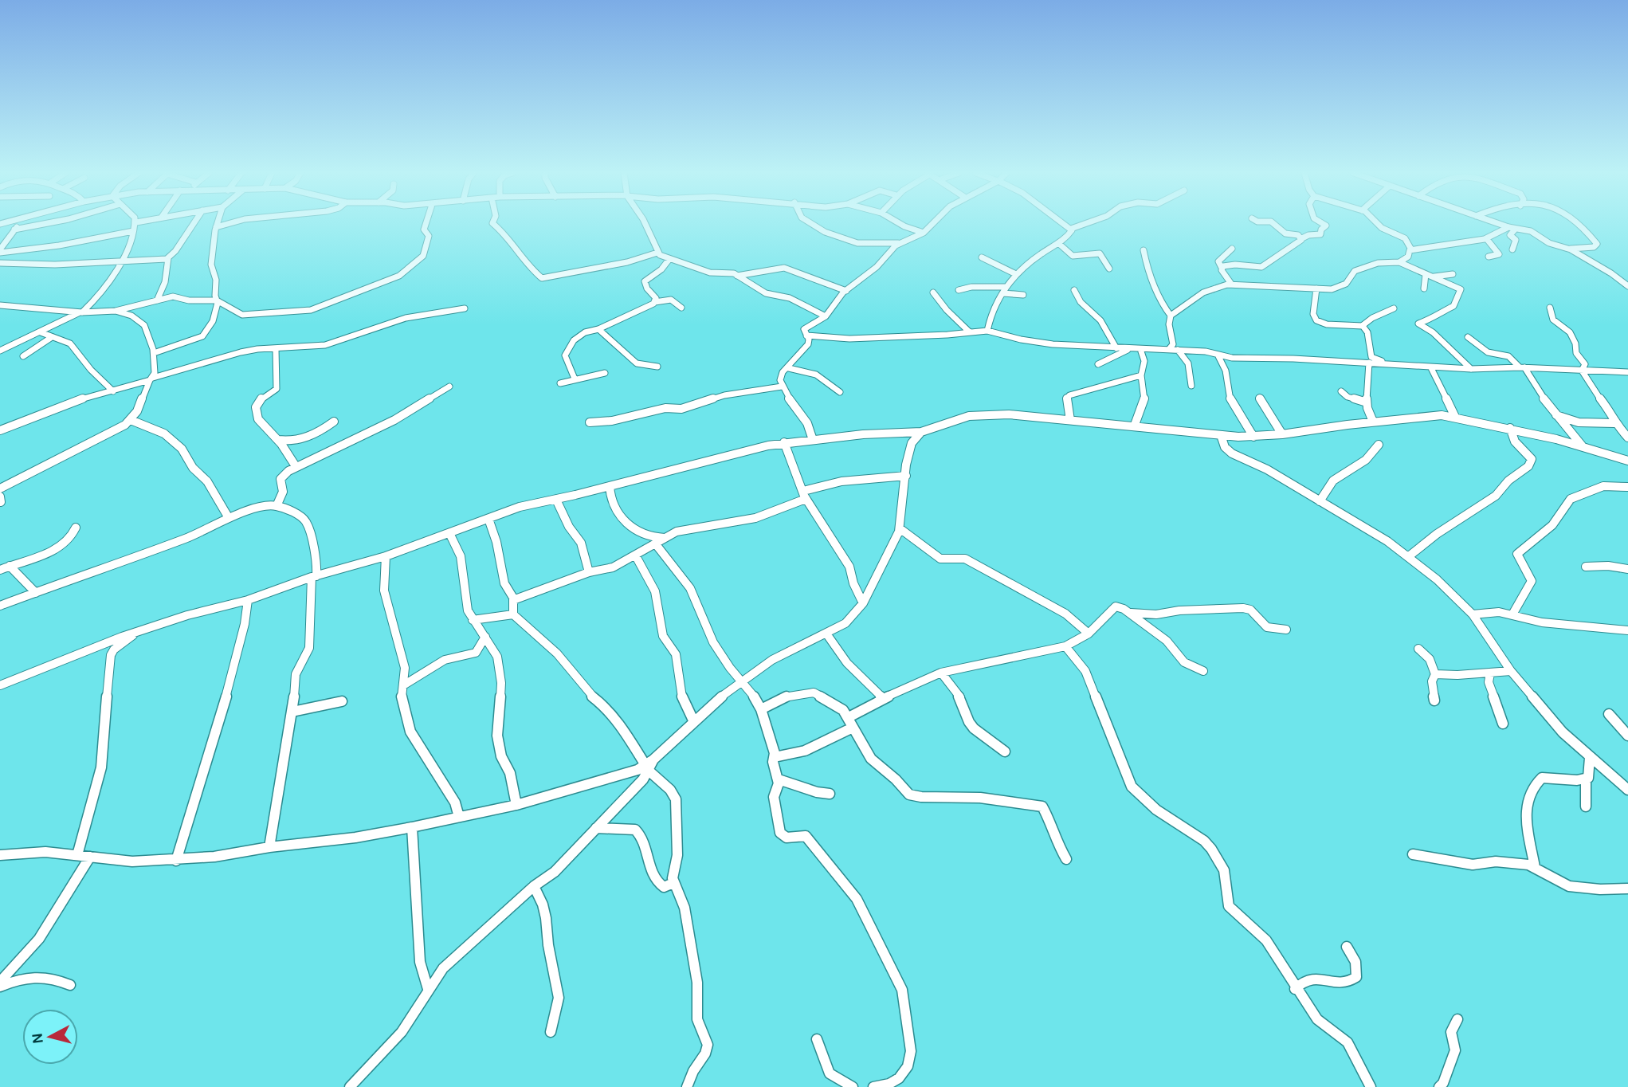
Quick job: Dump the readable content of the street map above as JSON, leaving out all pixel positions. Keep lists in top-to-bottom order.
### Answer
{
  "north": "left"
}
